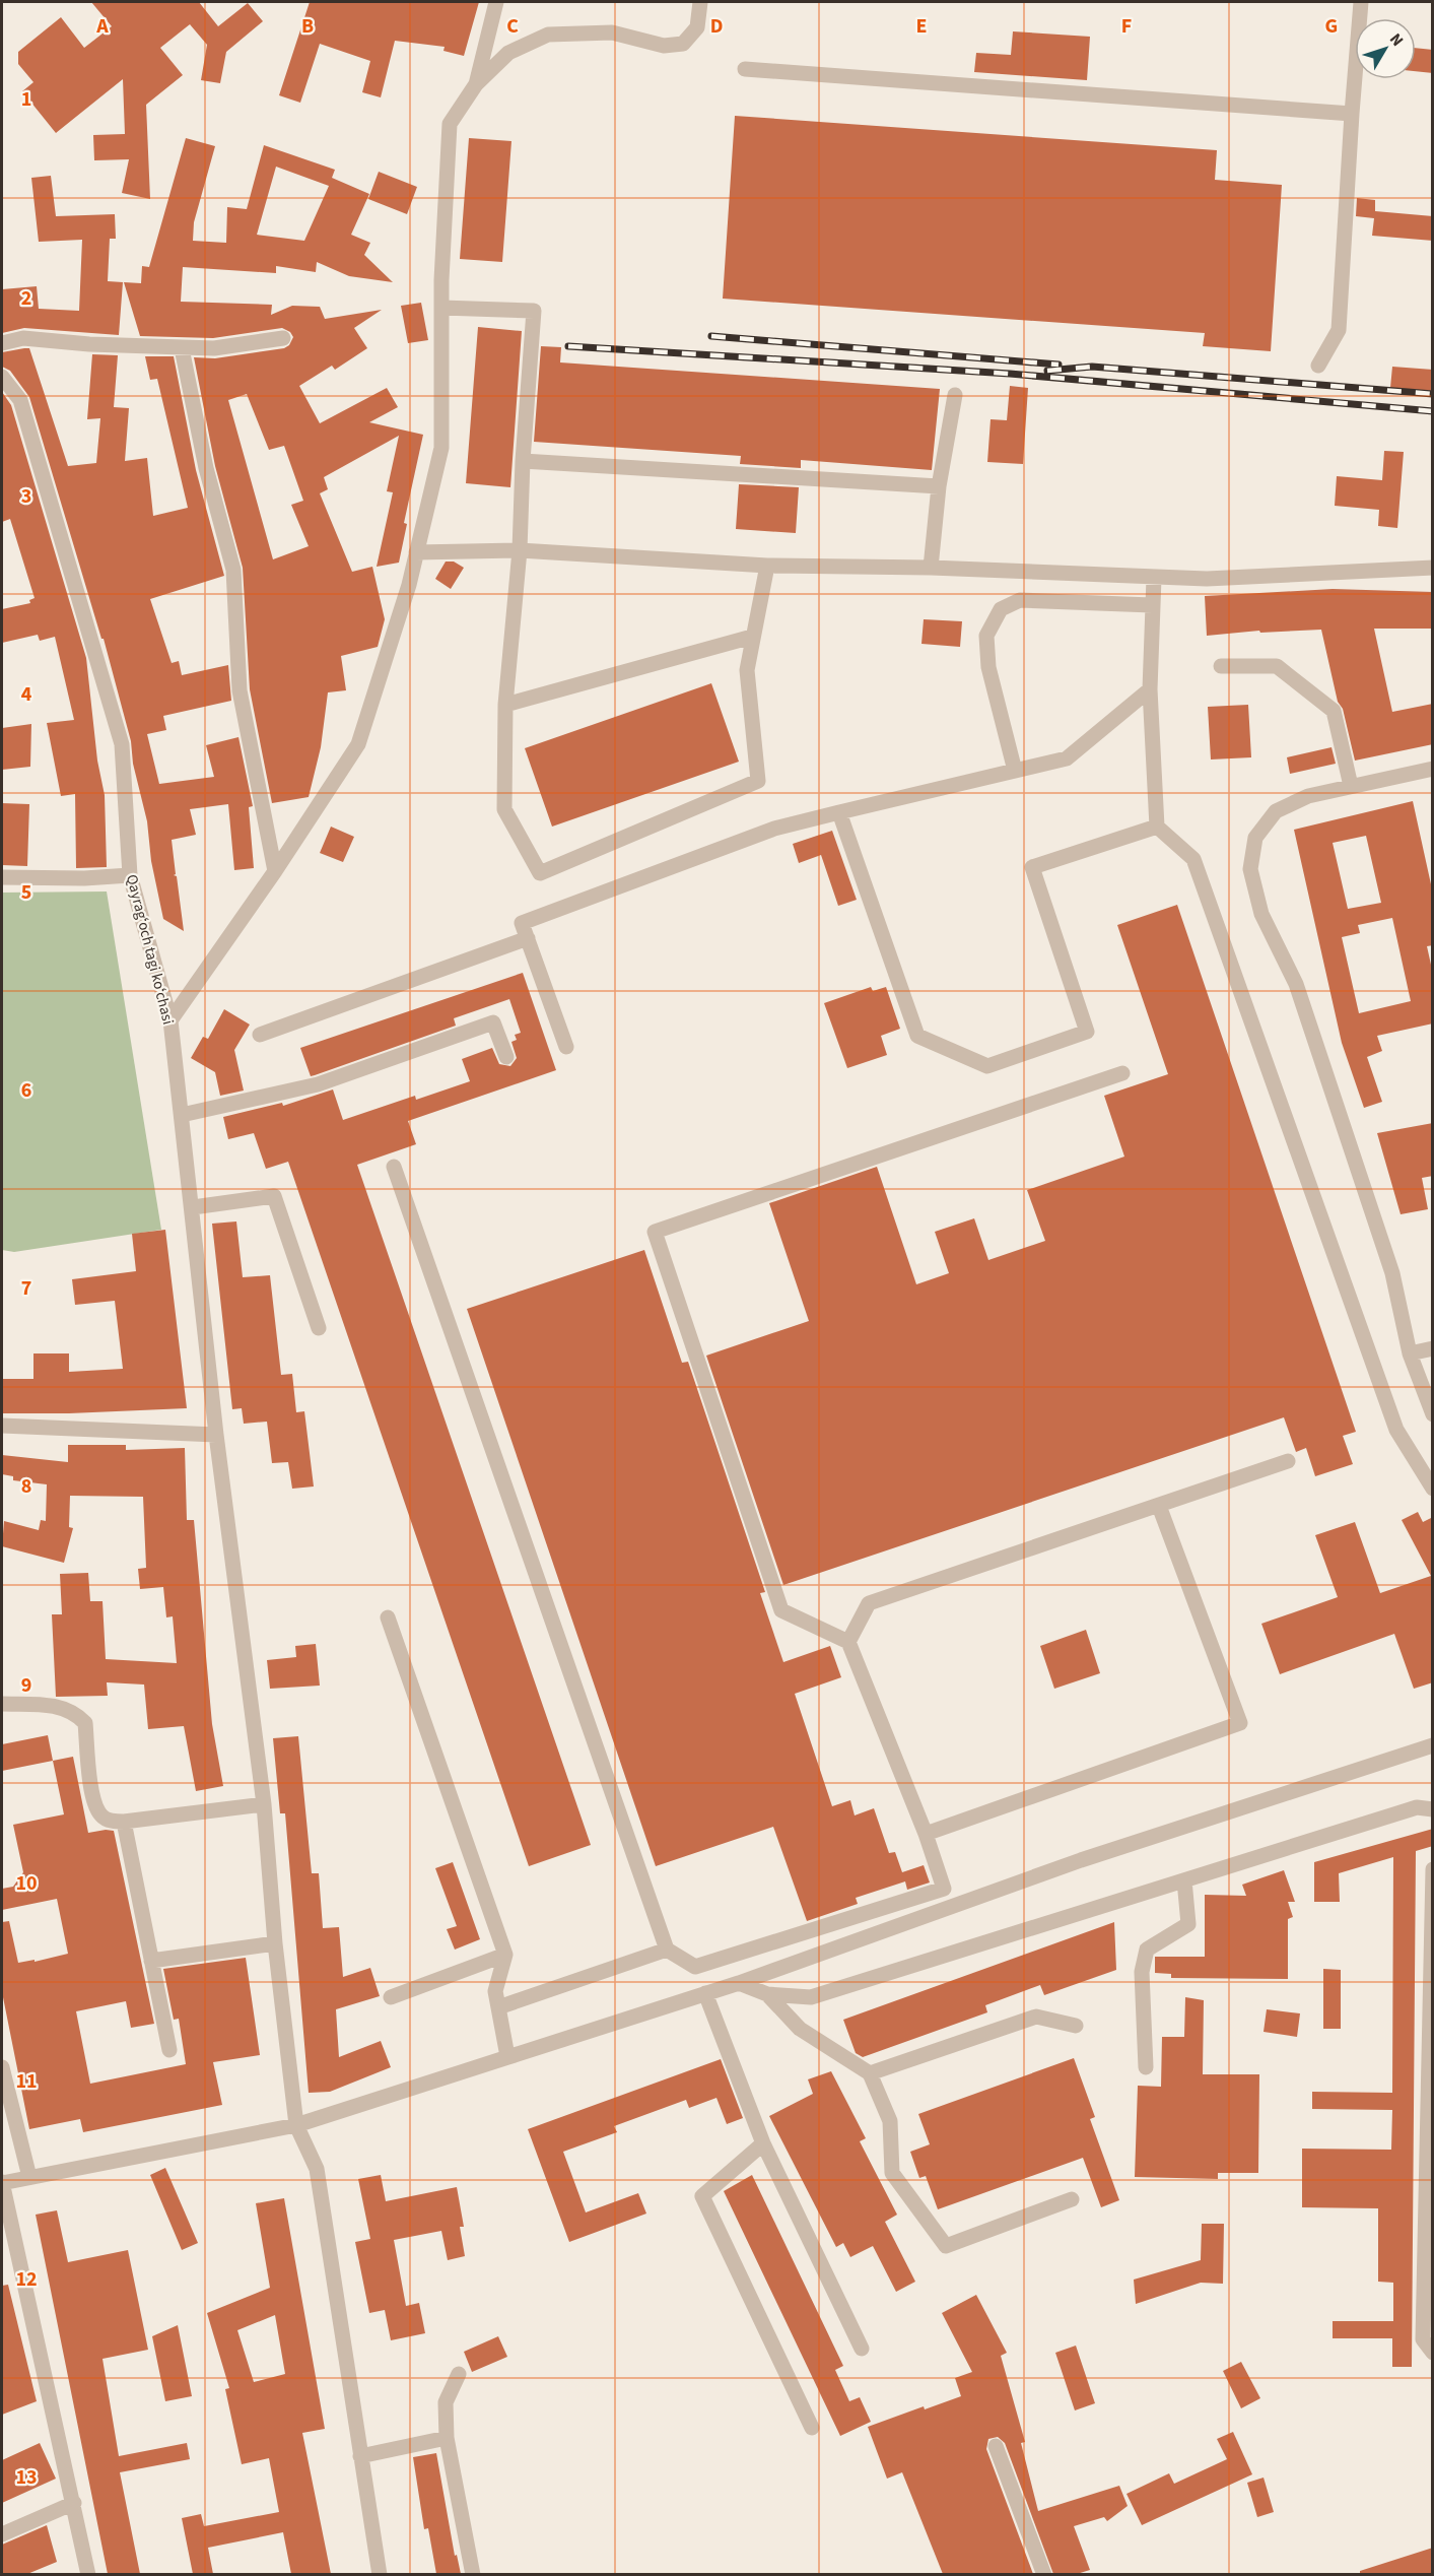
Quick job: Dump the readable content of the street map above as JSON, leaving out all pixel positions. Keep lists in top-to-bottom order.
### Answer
{
  "streets": {
    "street": ["Qayragʻoch tagi koʻchasi"]
  },
  "north": "top right",
  "grid": {
    "columns": [
      "A",
      "B",
      "C",
      "D",
      "E",
      "F",
      "G"
    ],
    "rows": [
      "1",
      "2",
      "3",
      "4",
      "5",
      "6",
      "7",
      "8",
      "9",
      "10",
      "11",
      "12",
      "13"
    ]
  }
}
